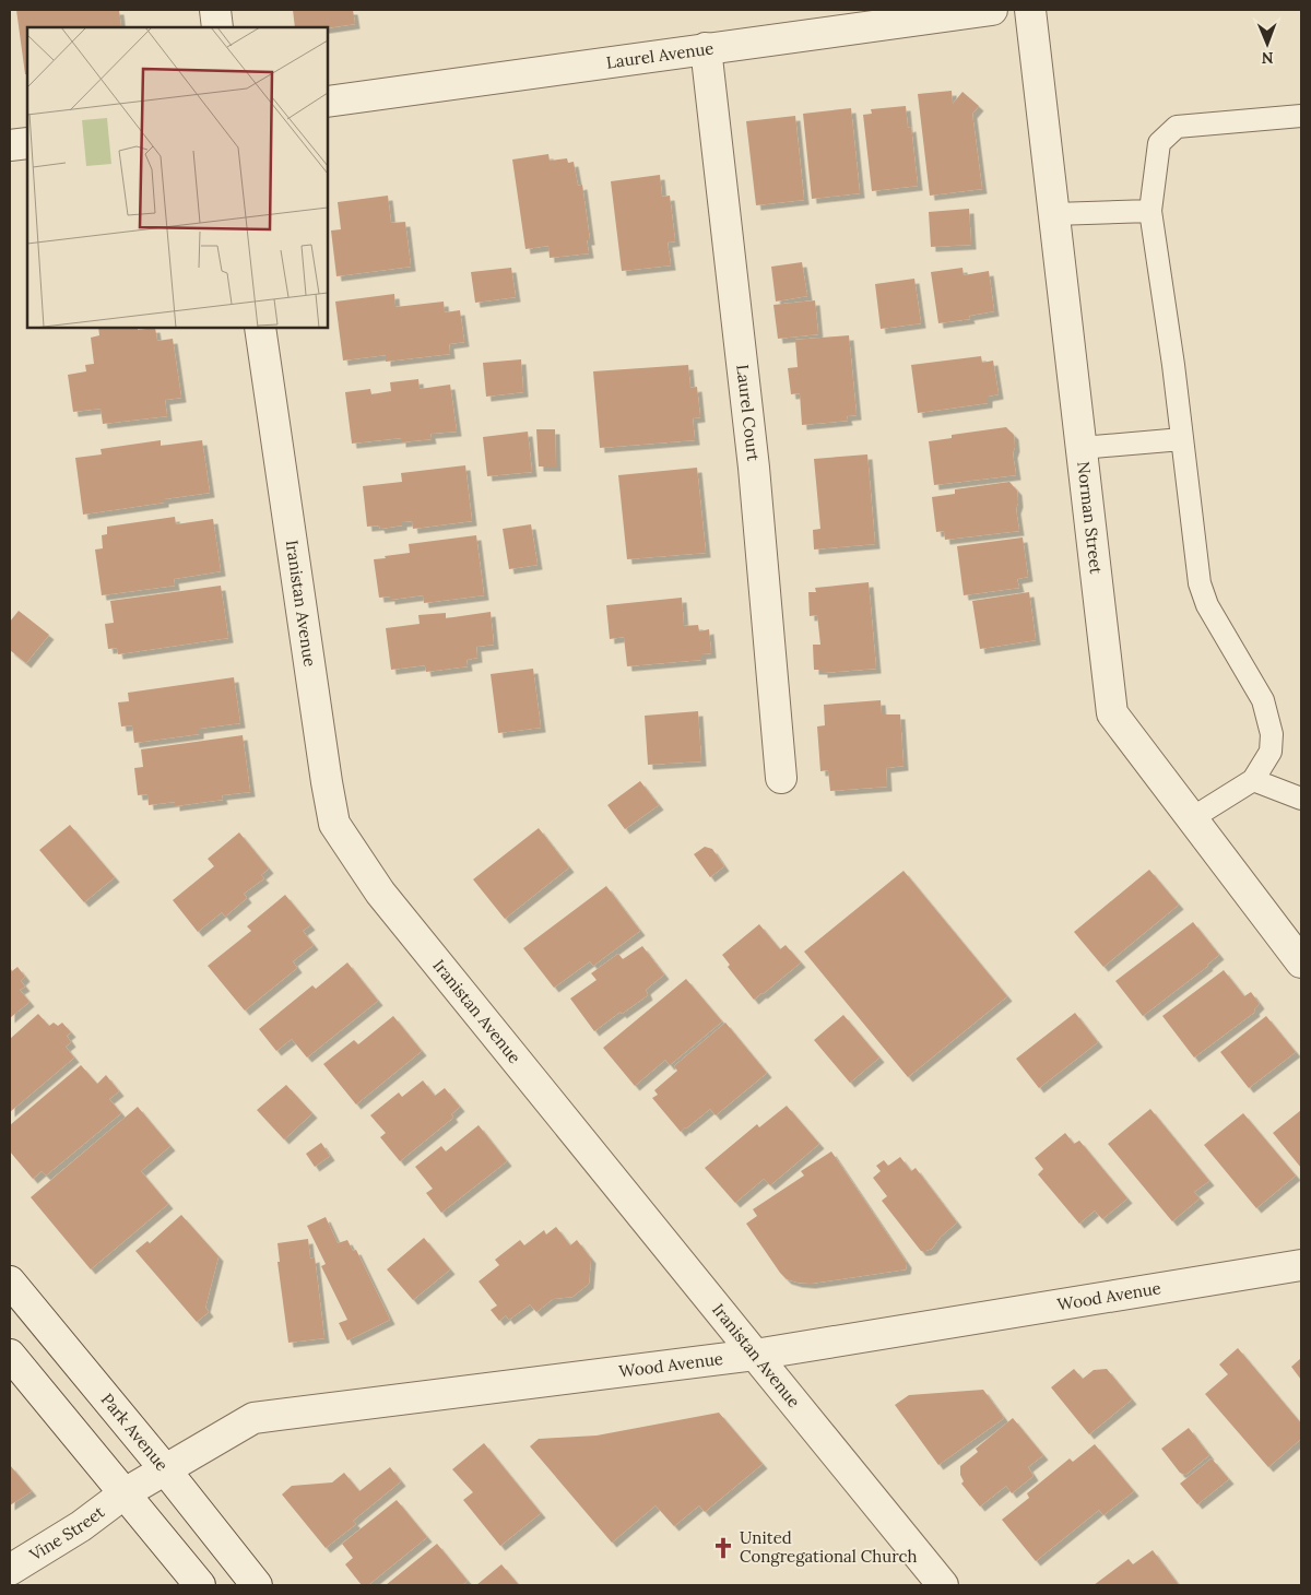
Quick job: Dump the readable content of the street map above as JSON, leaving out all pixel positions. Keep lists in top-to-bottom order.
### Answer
{
  "streets": {
    "street": [
      "Laurel Avenue",
      "Laurel Court",
      "Norman Street",
      "Iranistan Avenue",
      "Wood Avenue",
      "Park Avenue",
      "Vine Street"
    ]
  },
  "crossings": [
    ["Laurel Avenue", "Laurel Court"],
    ["Iranistan Avenue", "Wood Avenue"],
    ["Wood Avenue", "Park Avenue"],
    ["Wood Avenue", "Vine Street"]
  ],
  "places": {
    "church": ["United Congregational Church"]
  },
  "north": "bottom"
}
